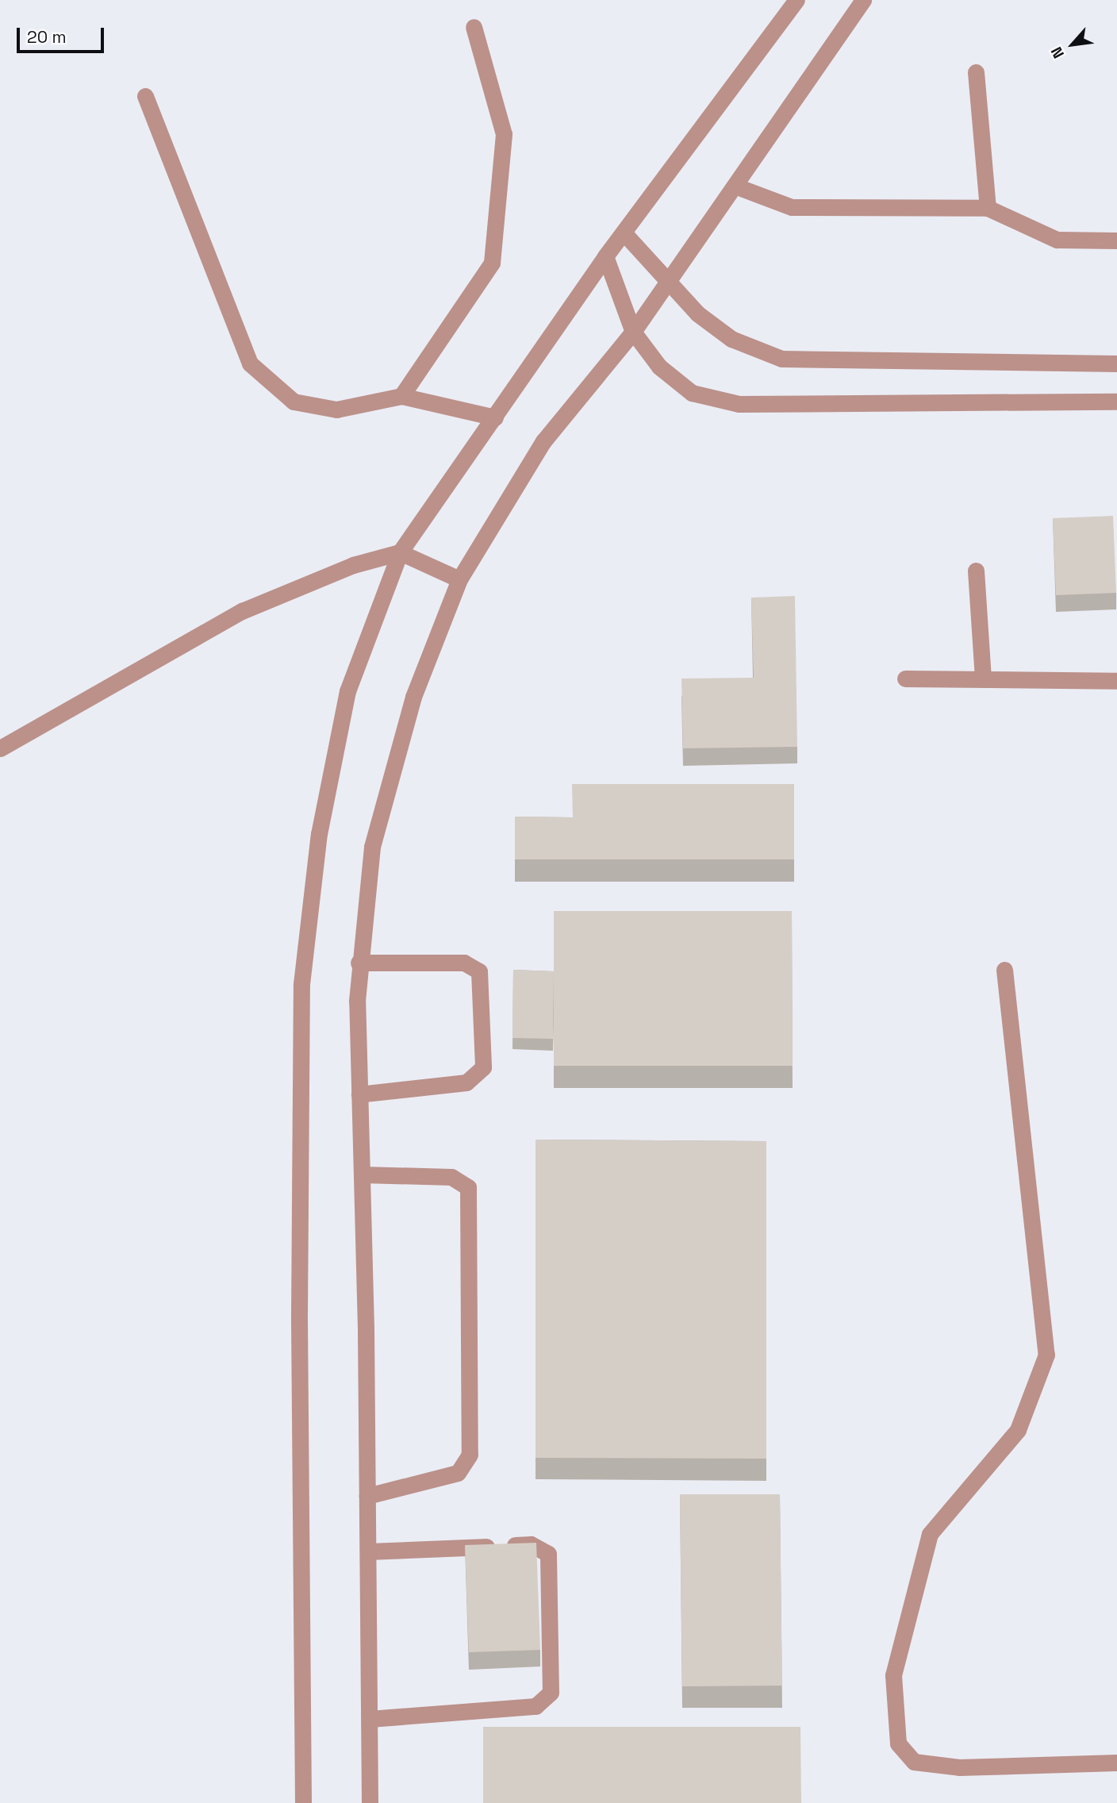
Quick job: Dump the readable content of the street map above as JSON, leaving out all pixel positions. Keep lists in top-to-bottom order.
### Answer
{
  "scale_bar": "20 m",
  "north": "bottom left"
}
